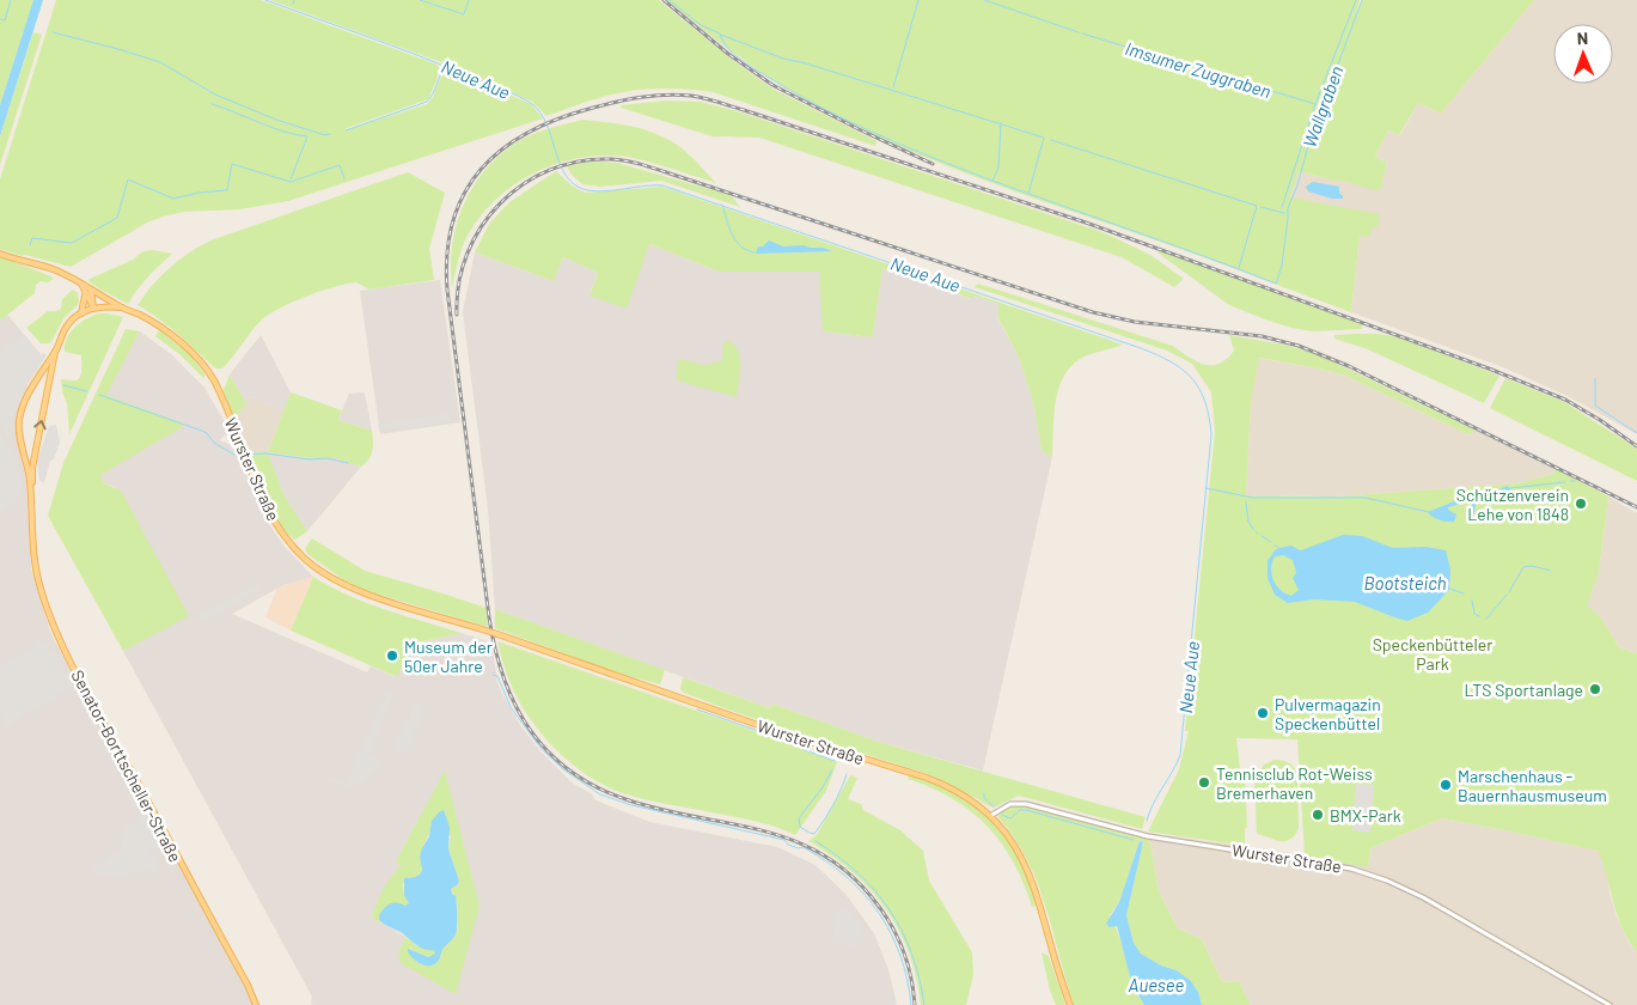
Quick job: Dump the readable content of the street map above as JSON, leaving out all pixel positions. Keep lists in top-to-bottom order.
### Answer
{
  "streets": {
    "main road": ["Wurster Straße", "Senator-Borttscheller-Straße"]
  },
  "crossings": [
    ["Wurster Straße", "Senator-Borttscheller-Straße"]
  ],
  "water": [
    "Imsumer Zuggraben",
    "Neue Aue",
    "Wallgraben",
    "Bootsteich",
    "Auesee"
  ],
  "parks": ["Speckenbütteler Park"],
  "places": [
    "Schützenverein Lehe von 1848",
    "Museum der 50er Jahre",
    "LTS Sportanlage",
    "Pulvermagazin Speckenbüttel",
    "Tennisclub Rot-Weiss Bremerhaven",
    "Marschenhaus - Bauernhausmuseum",
    "BMX-Park"
  ],
  "north": "top"
}
